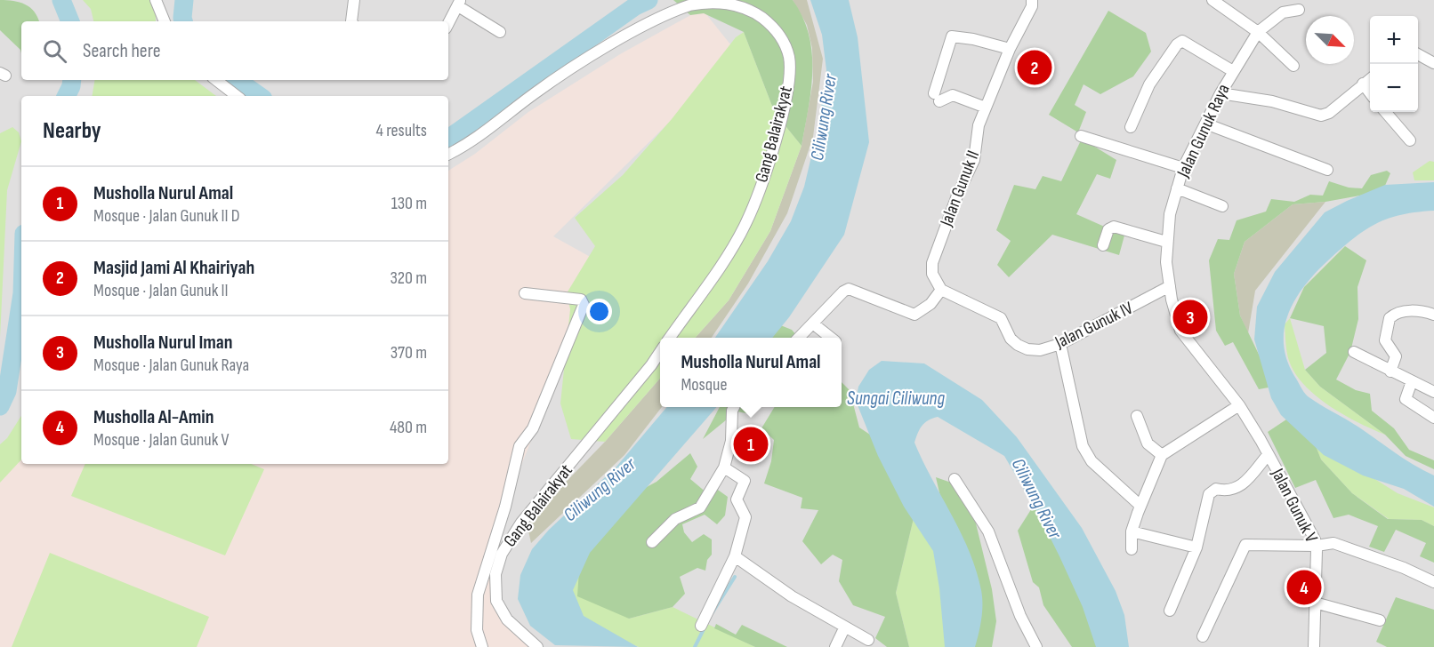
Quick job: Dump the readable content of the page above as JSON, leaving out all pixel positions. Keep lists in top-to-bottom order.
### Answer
{
  "streets": {
    "street": [
      "Jalan Gunuk Raya",
      "Gang Balairakyat",
      "Jalan Gunuk II",
      "Jalan Gunuk IV",
      "Jalan Gunuk V"
    ]
  },
  "crossings": [
    ["Jalan Gunuk Raya", "Jalan Gunuk IV"],
    ["Jalan Gunuk Raya", "Jalan Gunuk V"],
    ["Jalan Gunuk II", "Jalan Gunuk IV"]
  ],
  "water": ["Ciliwung River", "Sungai Ciliwung"],
  "north": "bottom right",
  "page": {
    "map_buttons": ["+", "−"],
    "search": "Search here",
    "pins": [
      "2",
      "3",
      "1",
      "4"
    ],
    "heading": ["Nearby", "4 results"],
    "list": [
      {
        "mark": "1",
        "name": "Musholla Nurul Amal",
        "note": "Mosque · Jalan Gunuk II D",
        "value": "130 m"
      },
      {
        "mark": "2",
        "name": "Masjid Jami Al Khairiyah",
        "note": "Mosque · Jalan Gunuk II",
        "value": "320 m"
      },
      {
        "mark": "3",
        "name": "Musholla Nurul Iman",
        "note": "Mosque · Jalan Gunuk Raya",
        "value": "370 m"
      },
      {
        "mark": "4",
        "name": "Musholla Al-Amin",
        "note": "Mosque · Jalan Gunuk V",
        "value": "480 m"
      }
    ],
    "popup": ["Musholla Nurul Amal", "Mosque"]
  }
}
